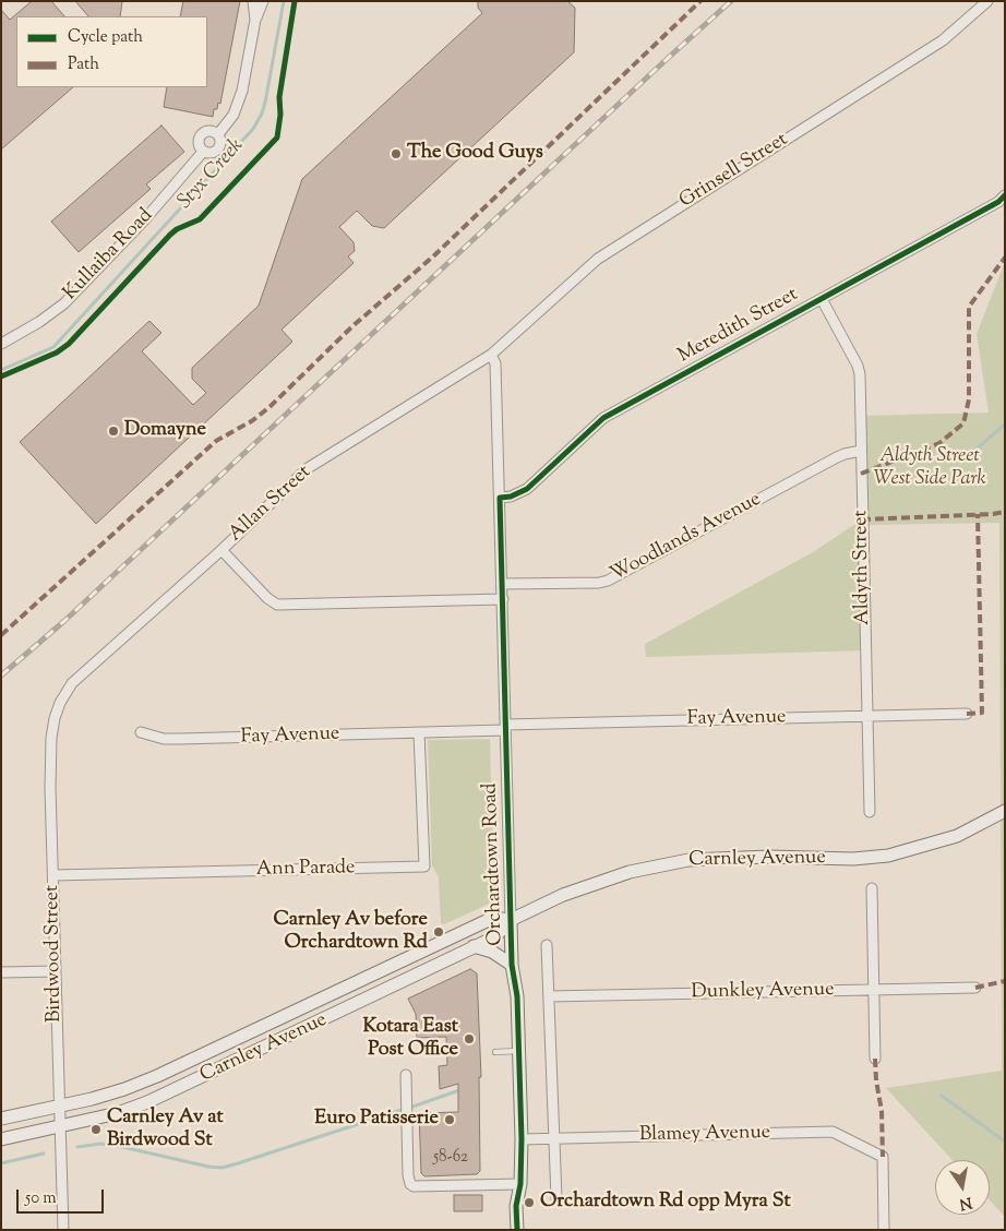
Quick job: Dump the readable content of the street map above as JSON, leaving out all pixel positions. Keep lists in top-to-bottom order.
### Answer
{
  "streets": {
    "main road": ["Carnley Avenue", "Orchardtown Road"],
    "street": [
      "Grinsell Street",
      "Kullaiba Road",
      "Meredith Street",
      "Allan Street",
      "Woodlands Avenue",
      "Aldyth Street",
      "Fay Avenue",
      "Ann Parade",
      "Birdwood Street",
      "Dunkley Avenue",
      "Blamey Avenue"
    ]
  },
  "crossings": [
    ["Grinsell Street", "Allan Street"],
    ["Grinsell Street", "Orchardtown Road"],
    ["Meredith Street", "Aldyth Street"],
    ["Meredith Street", "Orchardtown Road"],
    ["Allan Street", "Orchardtown Road"],
    ["Allan Street", "Birdwood Street"],
    ["Woodlands Avenue", "Aldyth Street"],
    ["Woodlands Avenue", "Orchardtown Road"],
    ["Aldyth Street", "Fay Avenue"],
    ["Fay Avenue", "Orchardtown Road"],
    ["Fay Avenue", "Ann Parade"],
    ["Carnley Avenue", "Orchardtown Road"],
    ["Carnley Avenue", "Birdwood Street"],
    ["Orchardtown Road", "Blamey Avenue"],
    ["Ann Parade", "Birdwood Street"]
  ],
  "water": ["Styx Creek"],
  "parks": ["Aldyth Street West Side Park"],
  "places": [
    "The Good Guys",
    "Domayne",
    "Carnley Av before Orchardtown Rd",
    "Kotara East Post Office",
    "Euro Patisserie",
    "Carnley Av at Birdwood St",
    "Orchardtown Rd opp Myra St"
  ],
  "house_numbers": ["58-62"],
  "legend": ["Cycle path", "Path"],
  "scale_bar": "50 m",
  "north": "bottom"
}
